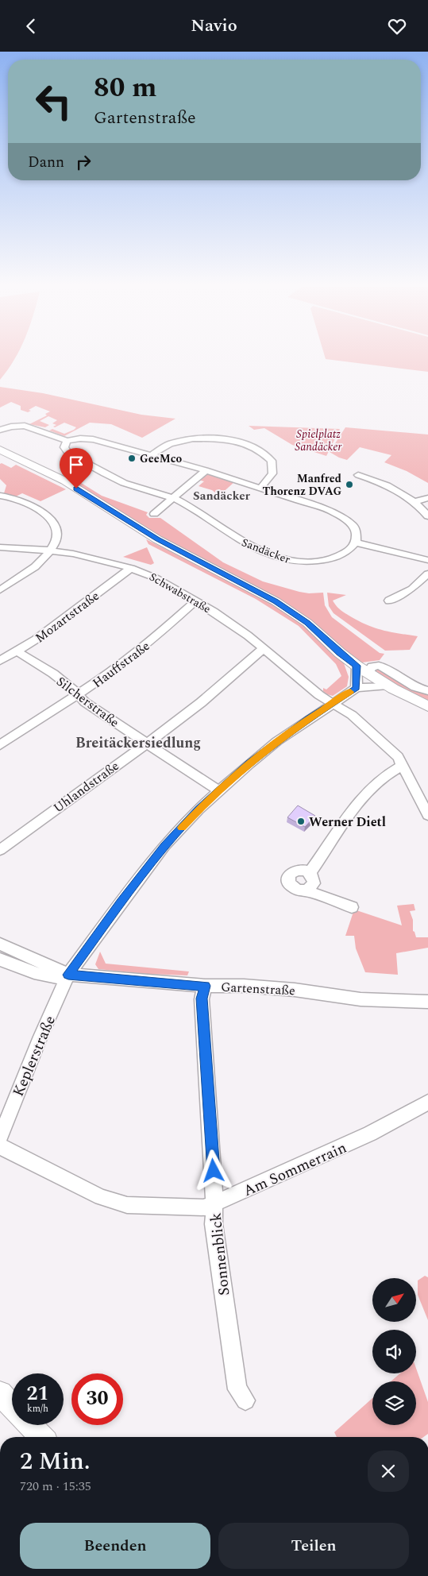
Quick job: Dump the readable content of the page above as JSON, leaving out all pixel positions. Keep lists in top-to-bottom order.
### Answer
{
  "streets": {
    "street": [
      "Sandäcker",
      "Schwabstraße",
      "Mozartstraße",
      "Hauffstraße",
      "Silcherstraße",
      "Uhlandstraße",
      "Gartenstraße",
      "Keplerstraße",
      "Am Sommerrain",
      "Sonnenblick"
    ]
  },
  "crossings": [
    ["Schwabstraße", "Mozartstraße"],
    ["Schwabstraße", "Hauffstraße"],
    ["Schwabstraße", "Uhlandstraße"],
    ["Schwabstraße", "Keplerstraße"],
    ["Mozartstraße", "Silcherstraße"],
    ["Hauffstraße", "Silcherstraße"],
    ["Silcherstraße", "Uhlandstraße"],
    ["Silcherstraße", "Keplerstraße"],
    ["Gartenstraße", "Keplerstraße"],
    ["Gartenstraße", "Sonnenblick"],
    ["Am Sommerrain", "Sonnenblick"]
  ],
  "districts": ["Sandäcker", "Breitäckersiedlung"],
  "parks": ["Spielplatz Sandäcker"],
  "places": ["GeeMco", "Manfred Thorenz DVAG", "Werner Dietl"],
  "north": "top right",
  "page": {
    "header": "Navio",
    "turn": ["80 m", "Gartenstraße"],
    "then": "Dann",
    "speed": "21 km/h",
    "limit": "30",
    "heading": ["2 Min.", "720 m · 15:35"],
    "buttons": ["Beenden", "Teilen"]
  }
}
